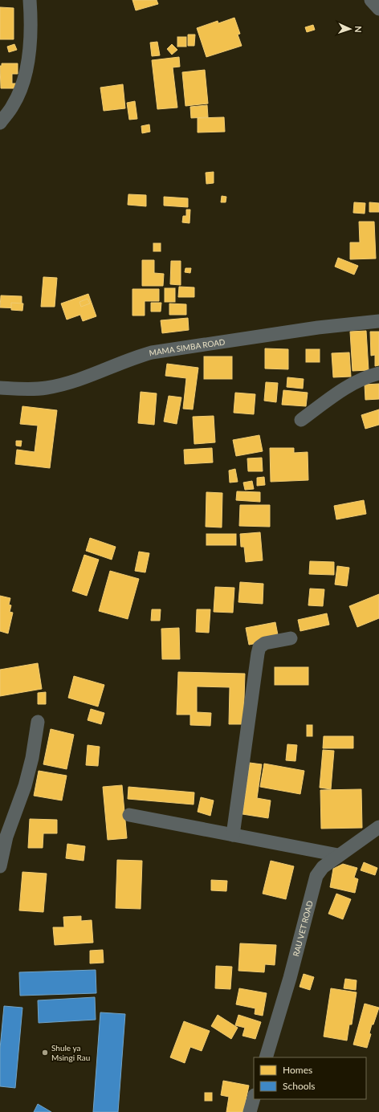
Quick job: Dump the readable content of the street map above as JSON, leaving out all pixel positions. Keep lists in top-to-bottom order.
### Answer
{
  "streets": {
    "street": ["MAMA SIMBA ROAD", "RAU VET ROAD"]
  },
  "places": ["Shule ya Msingi Rau"],
  "legend": ["Homes", "Schools"],
  "north": "right"
}
